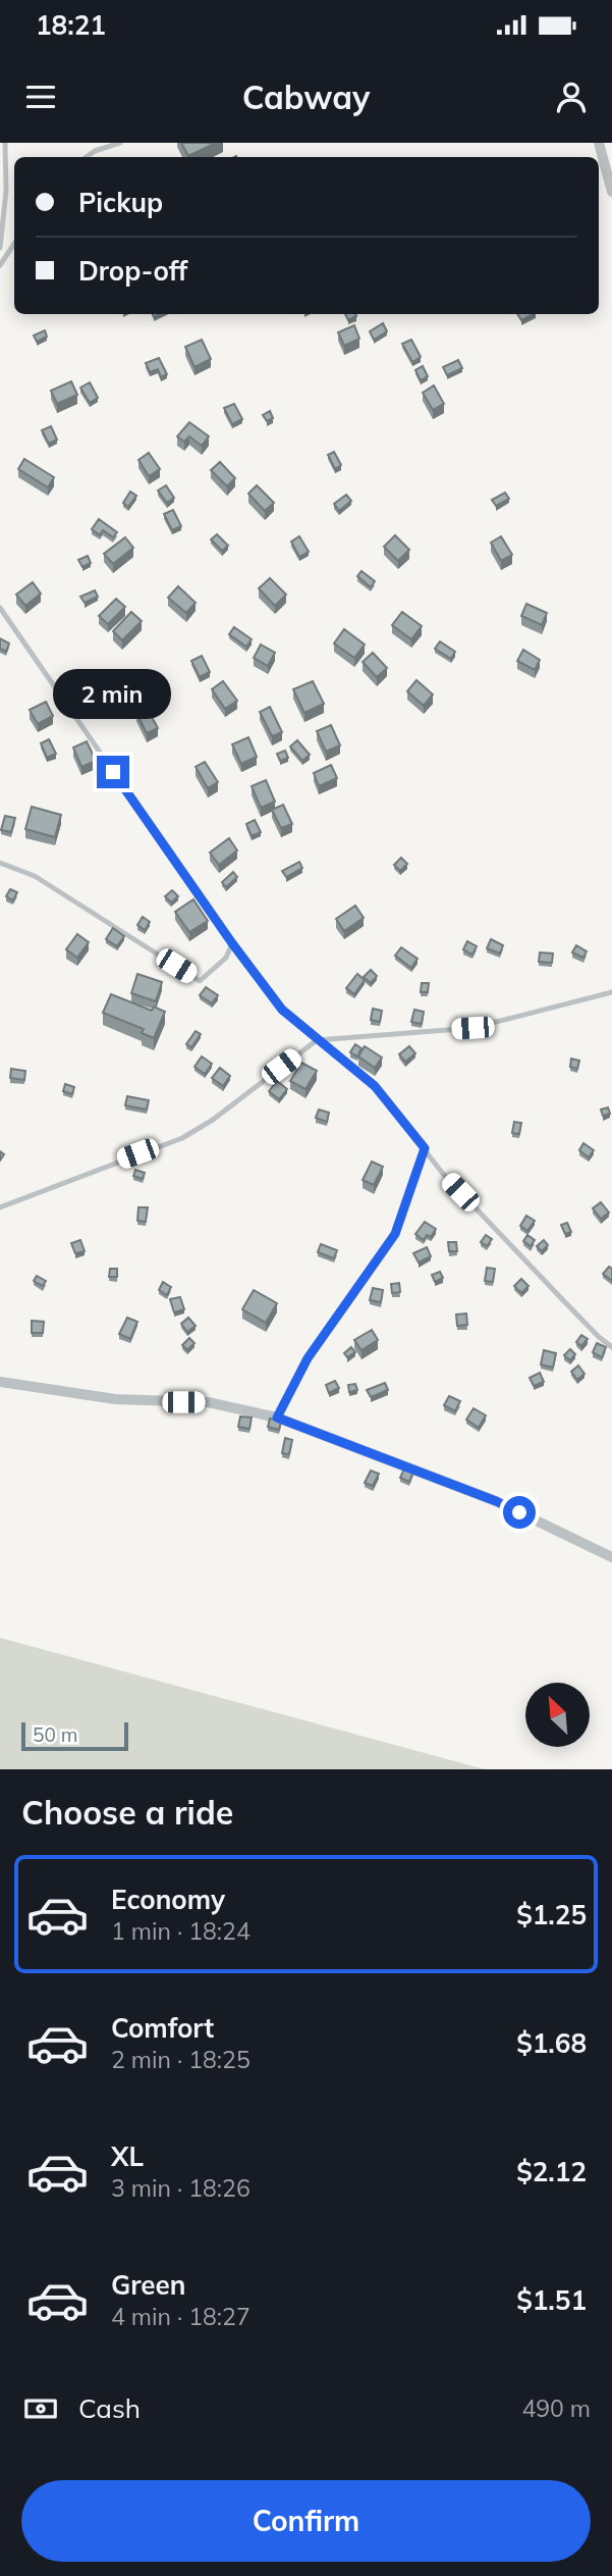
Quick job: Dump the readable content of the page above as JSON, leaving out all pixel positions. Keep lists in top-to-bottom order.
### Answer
{
  "scale_bar": "50 m",
  "north": "top left",
  "page": {
    "status": "18:21",
    "header": "Cabway",
    "banner": ["Pickup", "Drop-off"],
    "bubble": "2 min",
    "scale": "50 m",
    "heading": "Choose a ride",
    "list": [
      {
        "name": "Economy",
        "note": "1 min · 18:24",
        "value": "$1.25"
      },
      {
        "name": "Comfort",
        "note": "2 min · 18:25",
        "value": "$1.68"
      },
      {
        "name": "XL",
        "note": "3 min · 18:26",
        "value": "$2.12"
      },
      {
        "name": "Green",
        "note": "4 min · 18:27",
        "value": "$1.51"
      }
    ],
    "pay": ["Cash", "490 m"],
    "buttons": "Confirm"
  }
}
